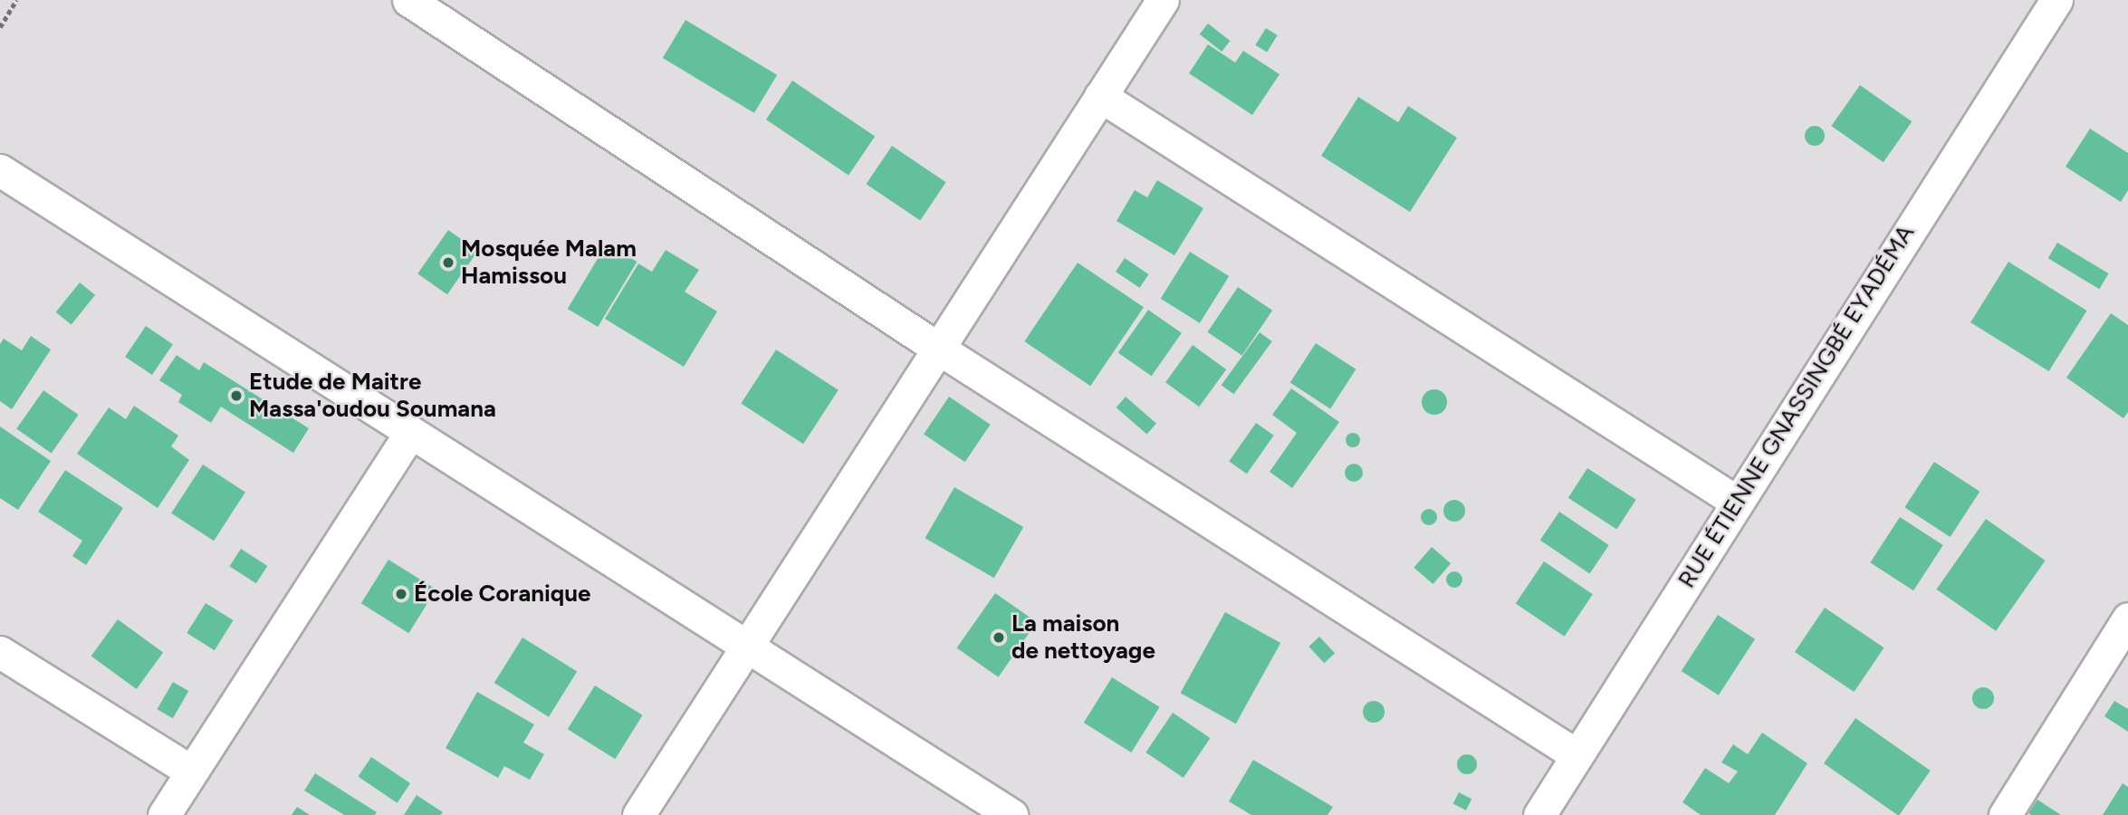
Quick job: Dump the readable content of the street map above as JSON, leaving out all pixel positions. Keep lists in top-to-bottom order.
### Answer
{
  "streets": {
    "street": ["RUE ÉTIENNE GNASSINGBÉ EYADÉMA"]
  },
  "places": [
    "Mosquée Malam Hamissou",
    "Etude de Maitre Massa'oudou Soumana",
    "École Coranique",
    "La maison de nettoyage"
  ]
}
